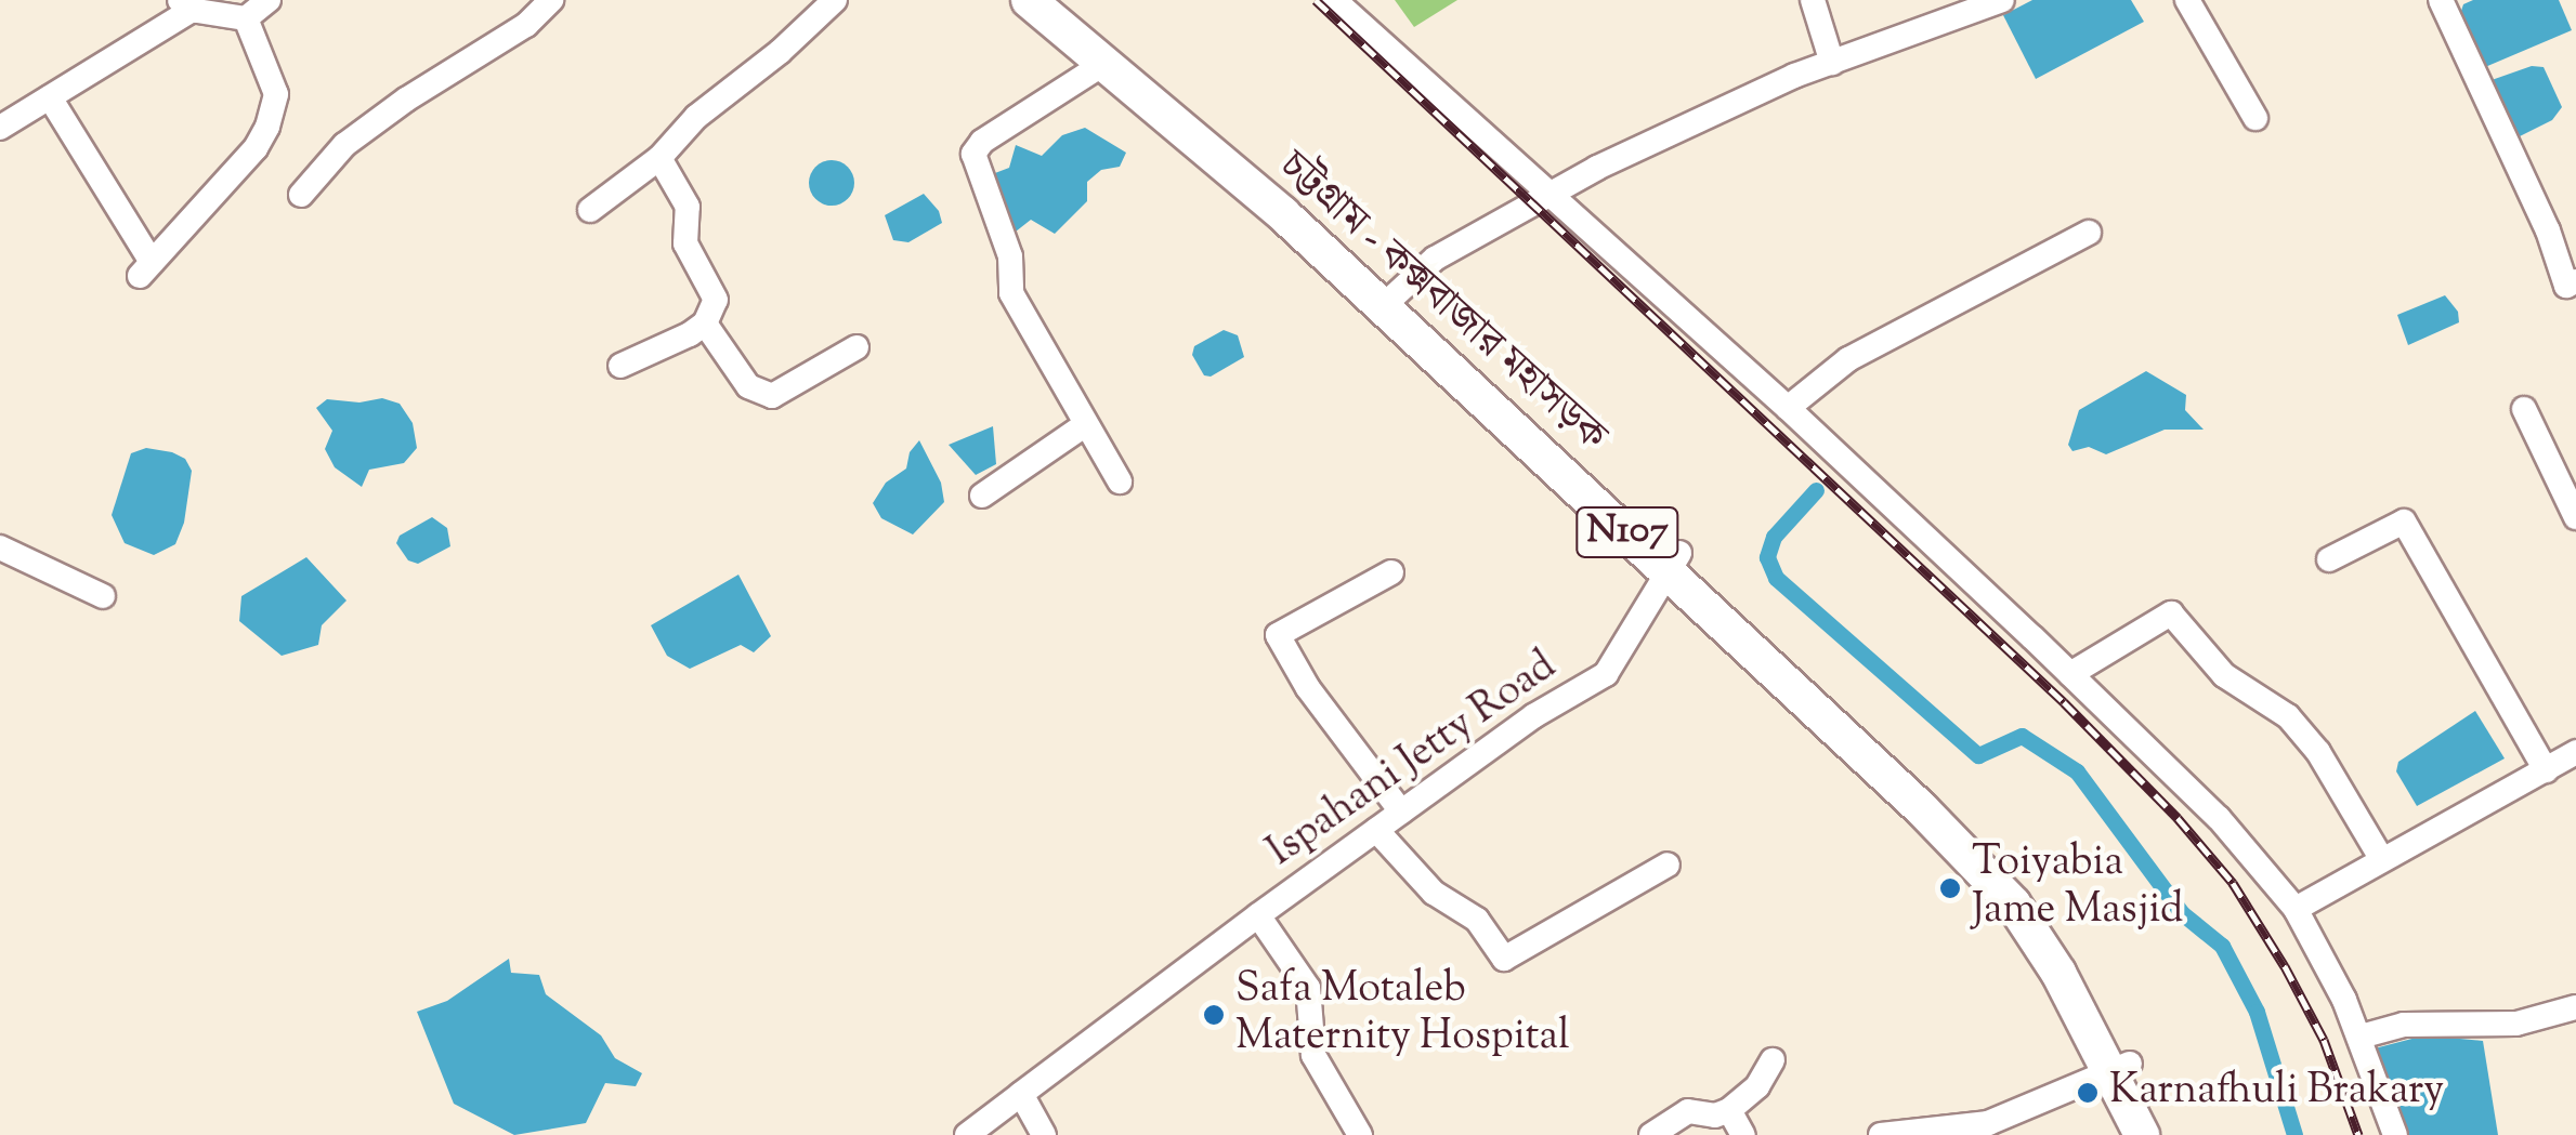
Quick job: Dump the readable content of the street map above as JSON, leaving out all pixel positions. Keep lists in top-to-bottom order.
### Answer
{
  "streets": {
    "highway": ["চট্টগ্রাম - কক্সবাজার মহাসড়ক", "N107"],
    "street": ["Ispahani Jetty Road"]
  },
  "crossings": [
    ["চট্টগ্রাম - কক্সবাজার মহাসড়ক", "Ispahani Jetty Road"]
  ],
  "places": ["Toiyabia Jame Masjid", "Safa Motaleb Maternity Hospital", "Karnafhuli Brakary"]
}
